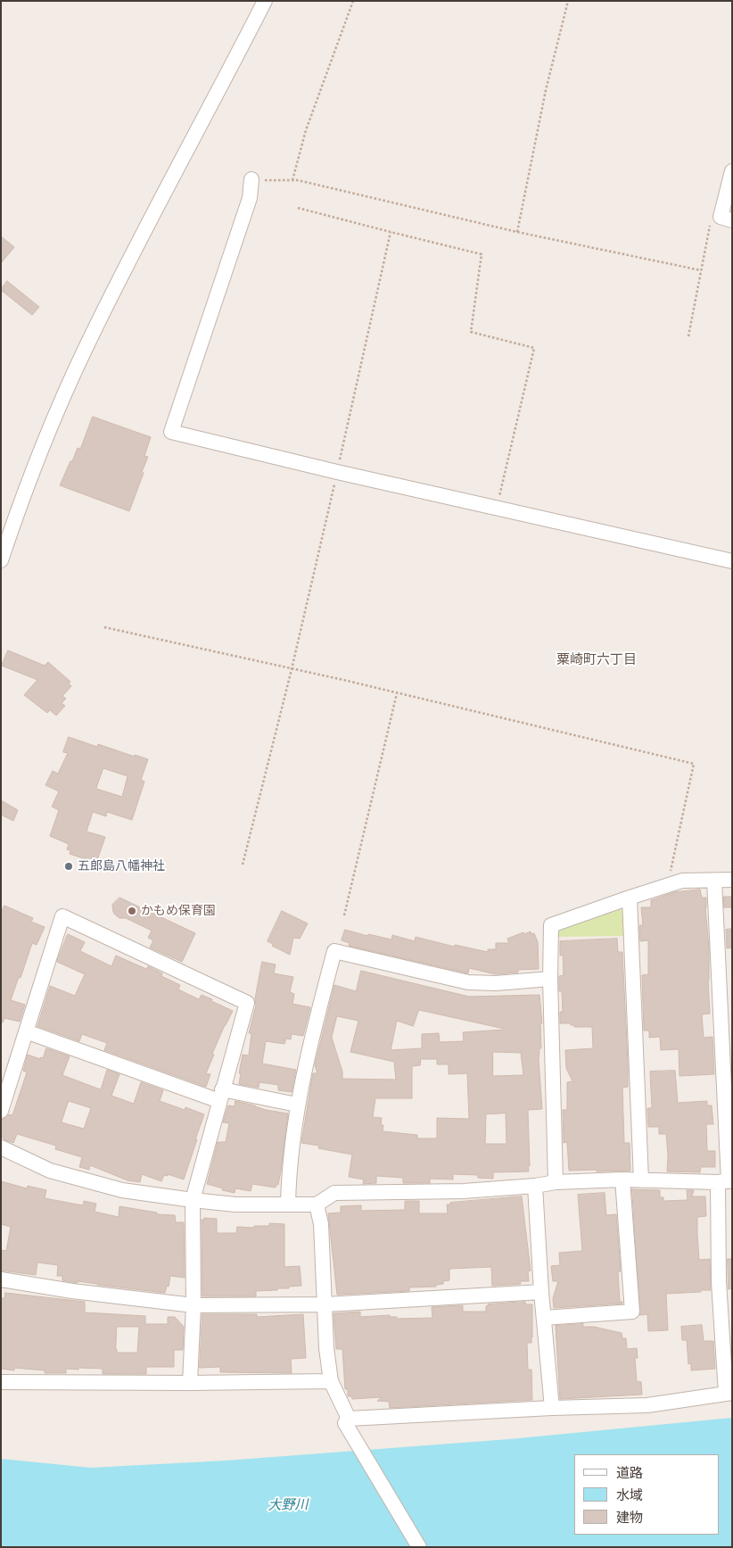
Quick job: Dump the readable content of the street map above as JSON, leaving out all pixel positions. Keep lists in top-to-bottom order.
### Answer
{
  "districts": ["粟崎町六丁目"],
  "water": ["大野川"],
  "places": ["五郎島八幡神社", "かもめ保育園"],
  "legend": ["道路", "水域", "建物"]
}
